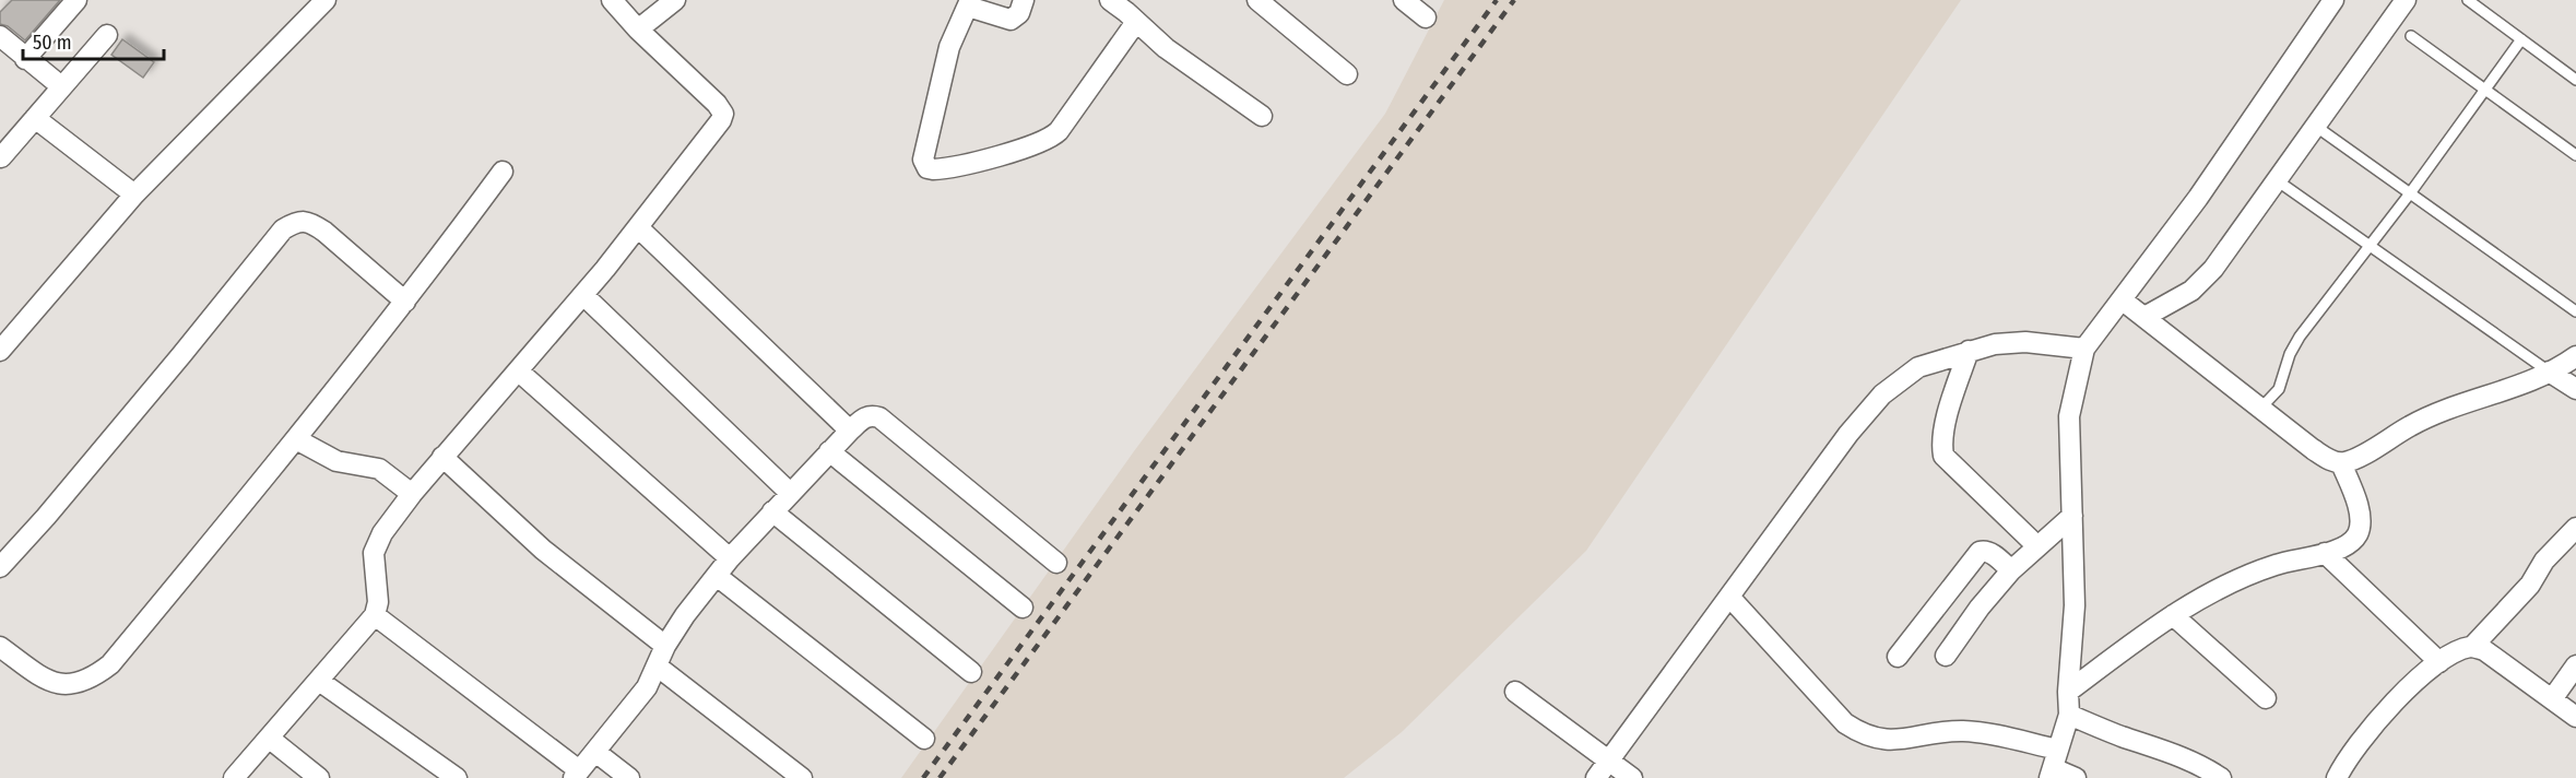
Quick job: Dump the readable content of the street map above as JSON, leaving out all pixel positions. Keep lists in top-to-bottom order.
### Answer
{
  "scale_bar": "50 m"
}
